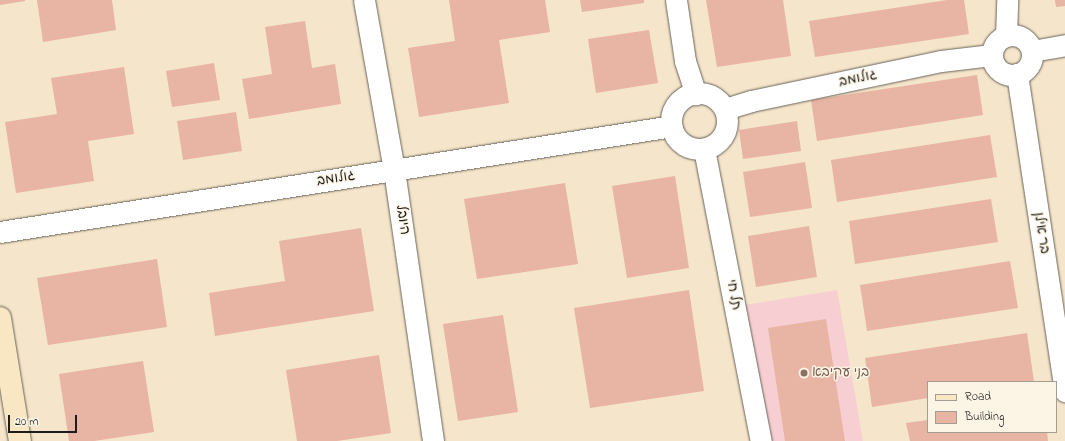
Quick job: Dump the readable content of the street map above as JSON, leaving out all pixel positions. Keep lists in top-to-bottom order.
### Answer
{
  "streets": {
    "street": [
      "גולומב",
      "היובל",
      "בר אילן",
      "תל חי"
    ]
  },
  "crossings": [
    ["גולומב", "היובל"],
    ["גולומב", "בר אילן"],
    ["גולומב", "תל חי"]
  ],
  "places": ["בני עקיבא"],
  "legend": ["Road", "Building"],
  "scale_bar": "20 m"
}
